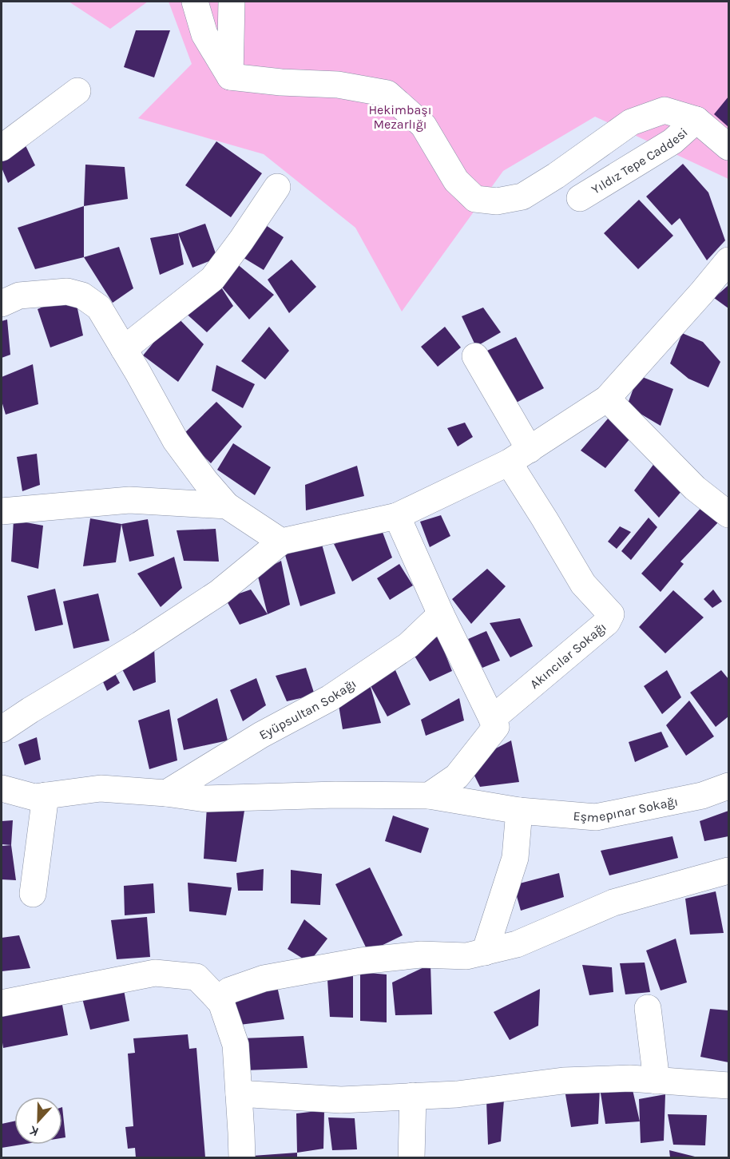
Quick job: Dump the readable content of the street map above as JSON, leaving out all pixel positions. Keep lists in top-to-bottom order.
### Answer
{
  "streets": {
    "street": [
      "Yıldız Tepe Caddesi",
      "Akıncılar Sokağı",
      "Eyüpsultan Sokağı",
      "Eşmepınar Sokağı"
    ]
  },
  "crossings": [
    ["Eyüpsultan Sokağı", "Eşmepınar Sokağı"]
  ],
  "parks": ["Hekimbaşı Mezarlığı"],
  "north": "bottom"
}
